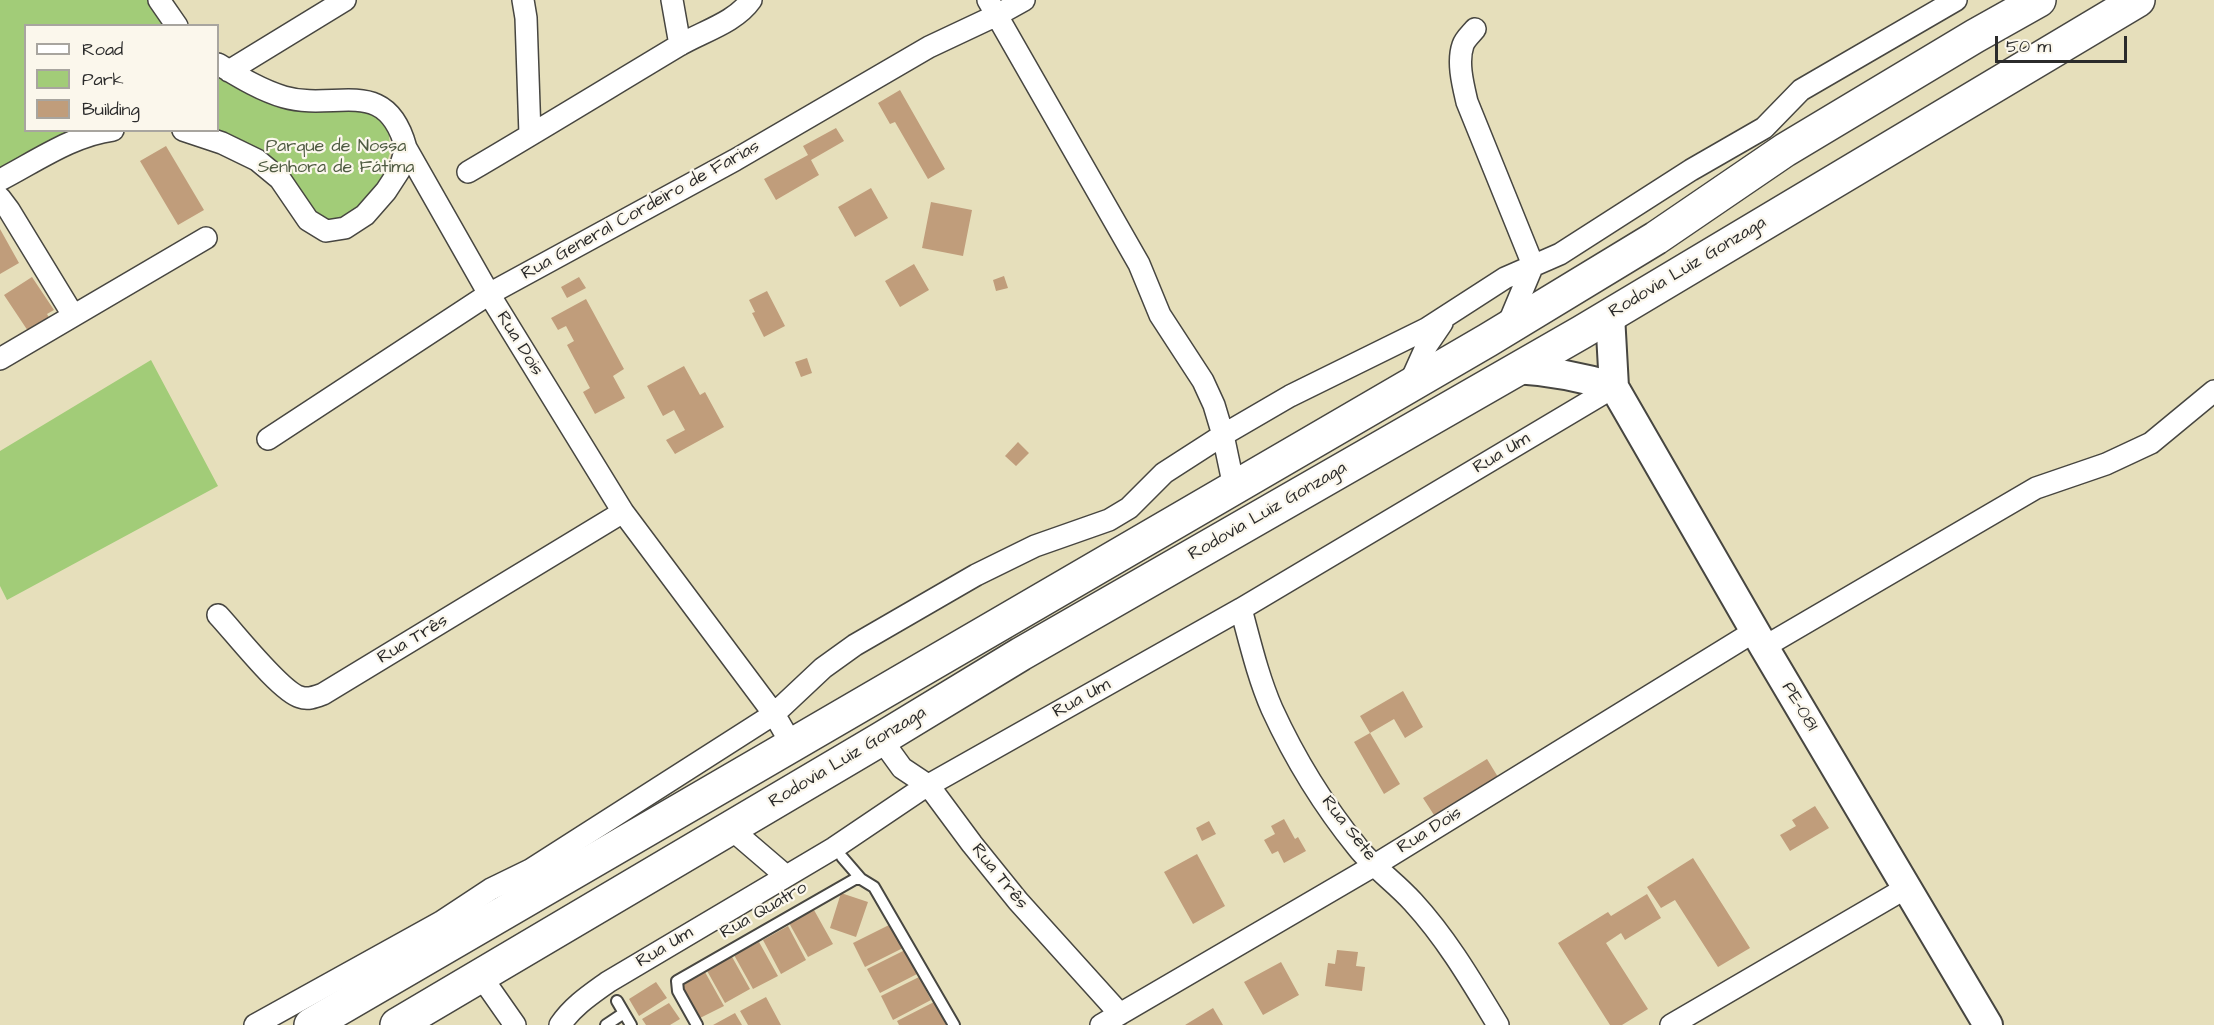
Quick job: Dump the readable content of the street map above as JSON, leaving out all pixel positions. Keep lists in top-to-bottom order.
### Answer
{
  "streets": {
    "highway": ["Rodovia Luiz Gonzaga"],
    "street": [
      "Rua General Cordeiro de Farias",
      "Rua Dois",
      "Rua Um",
      "Rua Três",
      "PE-081",
      "Rua Sete"
    ],
    "lane": ["Rua Quatro"]
  },
  "crossings": [
    ["Rua General Cordeiro de Farias", "Rua Dois"],
    ["Rodovia Luiz Gonzaga", "Rua Três"],
    ["Rua Dois", "Rua Três"],
    ["Rua Dois", "PE-081"],
    ["Rua Dois", "Rua Sete"],
    ["Rua Um", "Rua Três"],
    ["Rua Um", "PE-081"],
    ["Rua Um", "Rua Sete"]
  ],
  "parks": ["Parque de Nossa Senhora de Fátima"],
  "legend": ["Road", "Park", "Building"],
  "scale_bar": "50 m"
}
